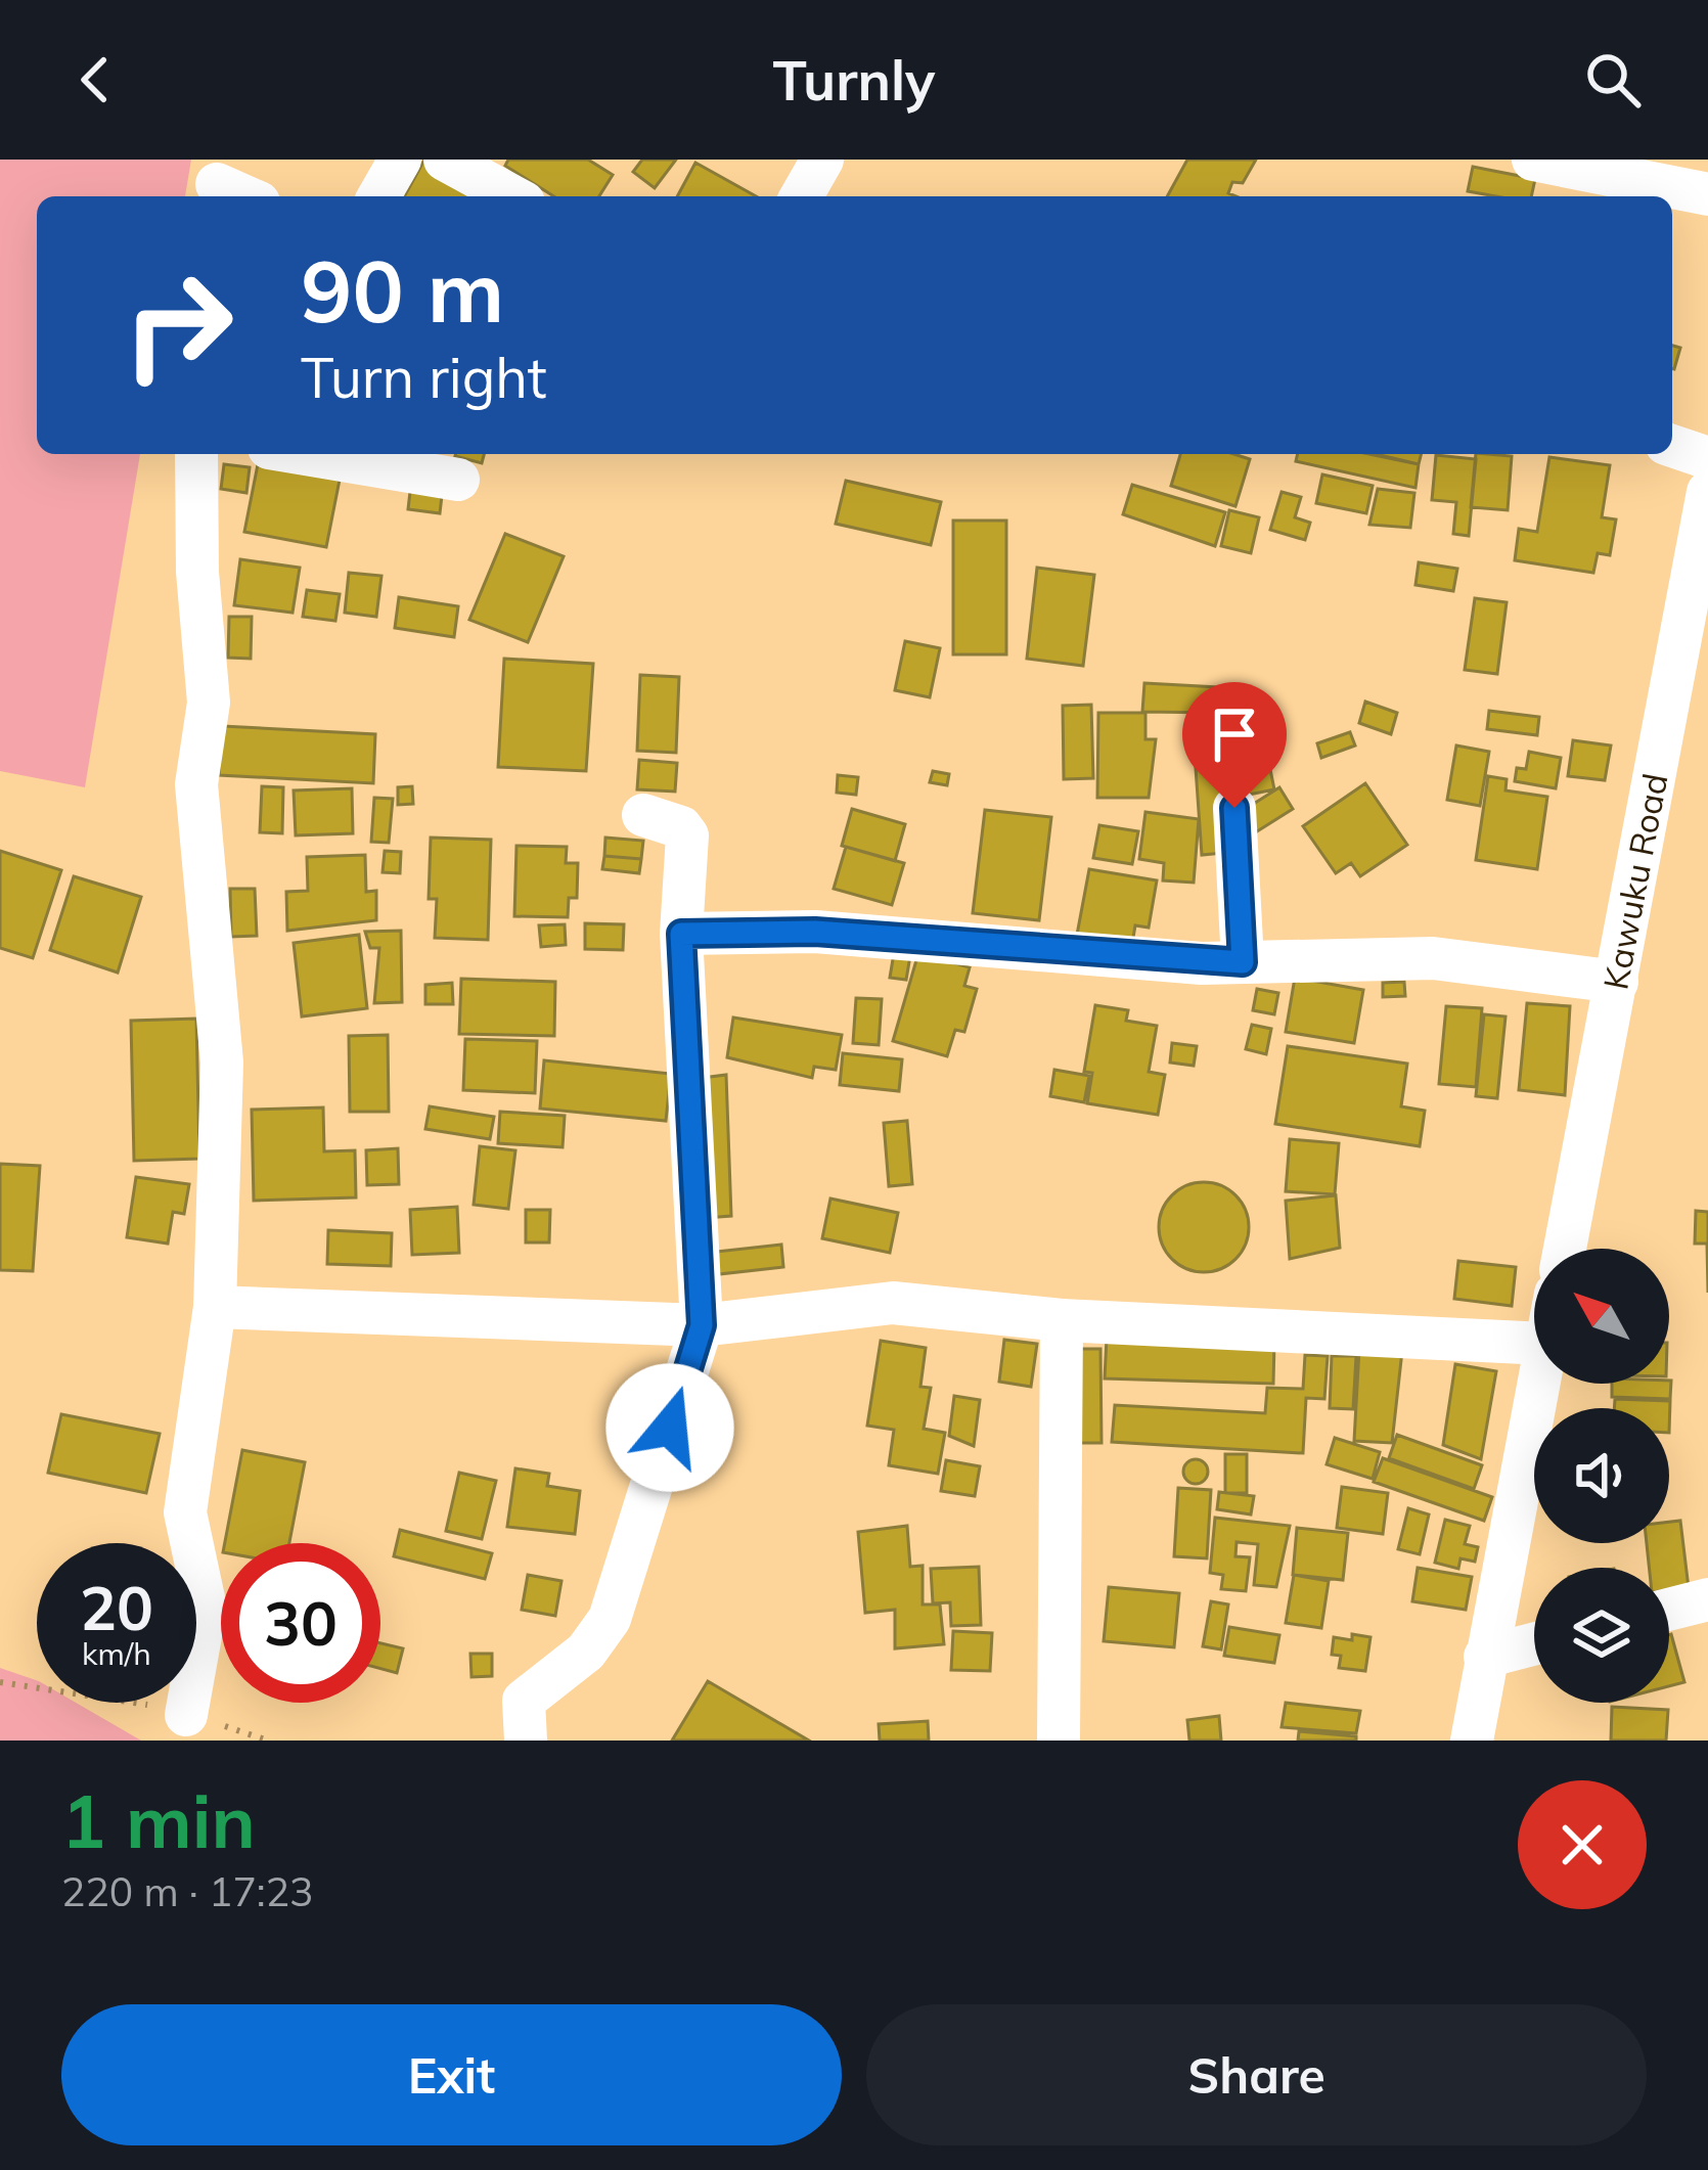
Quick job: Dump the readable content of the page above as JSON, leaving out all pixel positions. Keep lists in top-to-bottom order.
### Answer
{
  "streets": {
    "street": ["Kawuku Road"]
  },
  "north": "top left",
  "page": {
    "header": "Turnly",
    "turn": ["90 m", "Turn right"],
    "speed": "20 km/h",
    "limit": "30",
    "heading": ["1 min", "220 m · 17:23"],
    "buttons": ["Exit", "Share"]
  }
}
